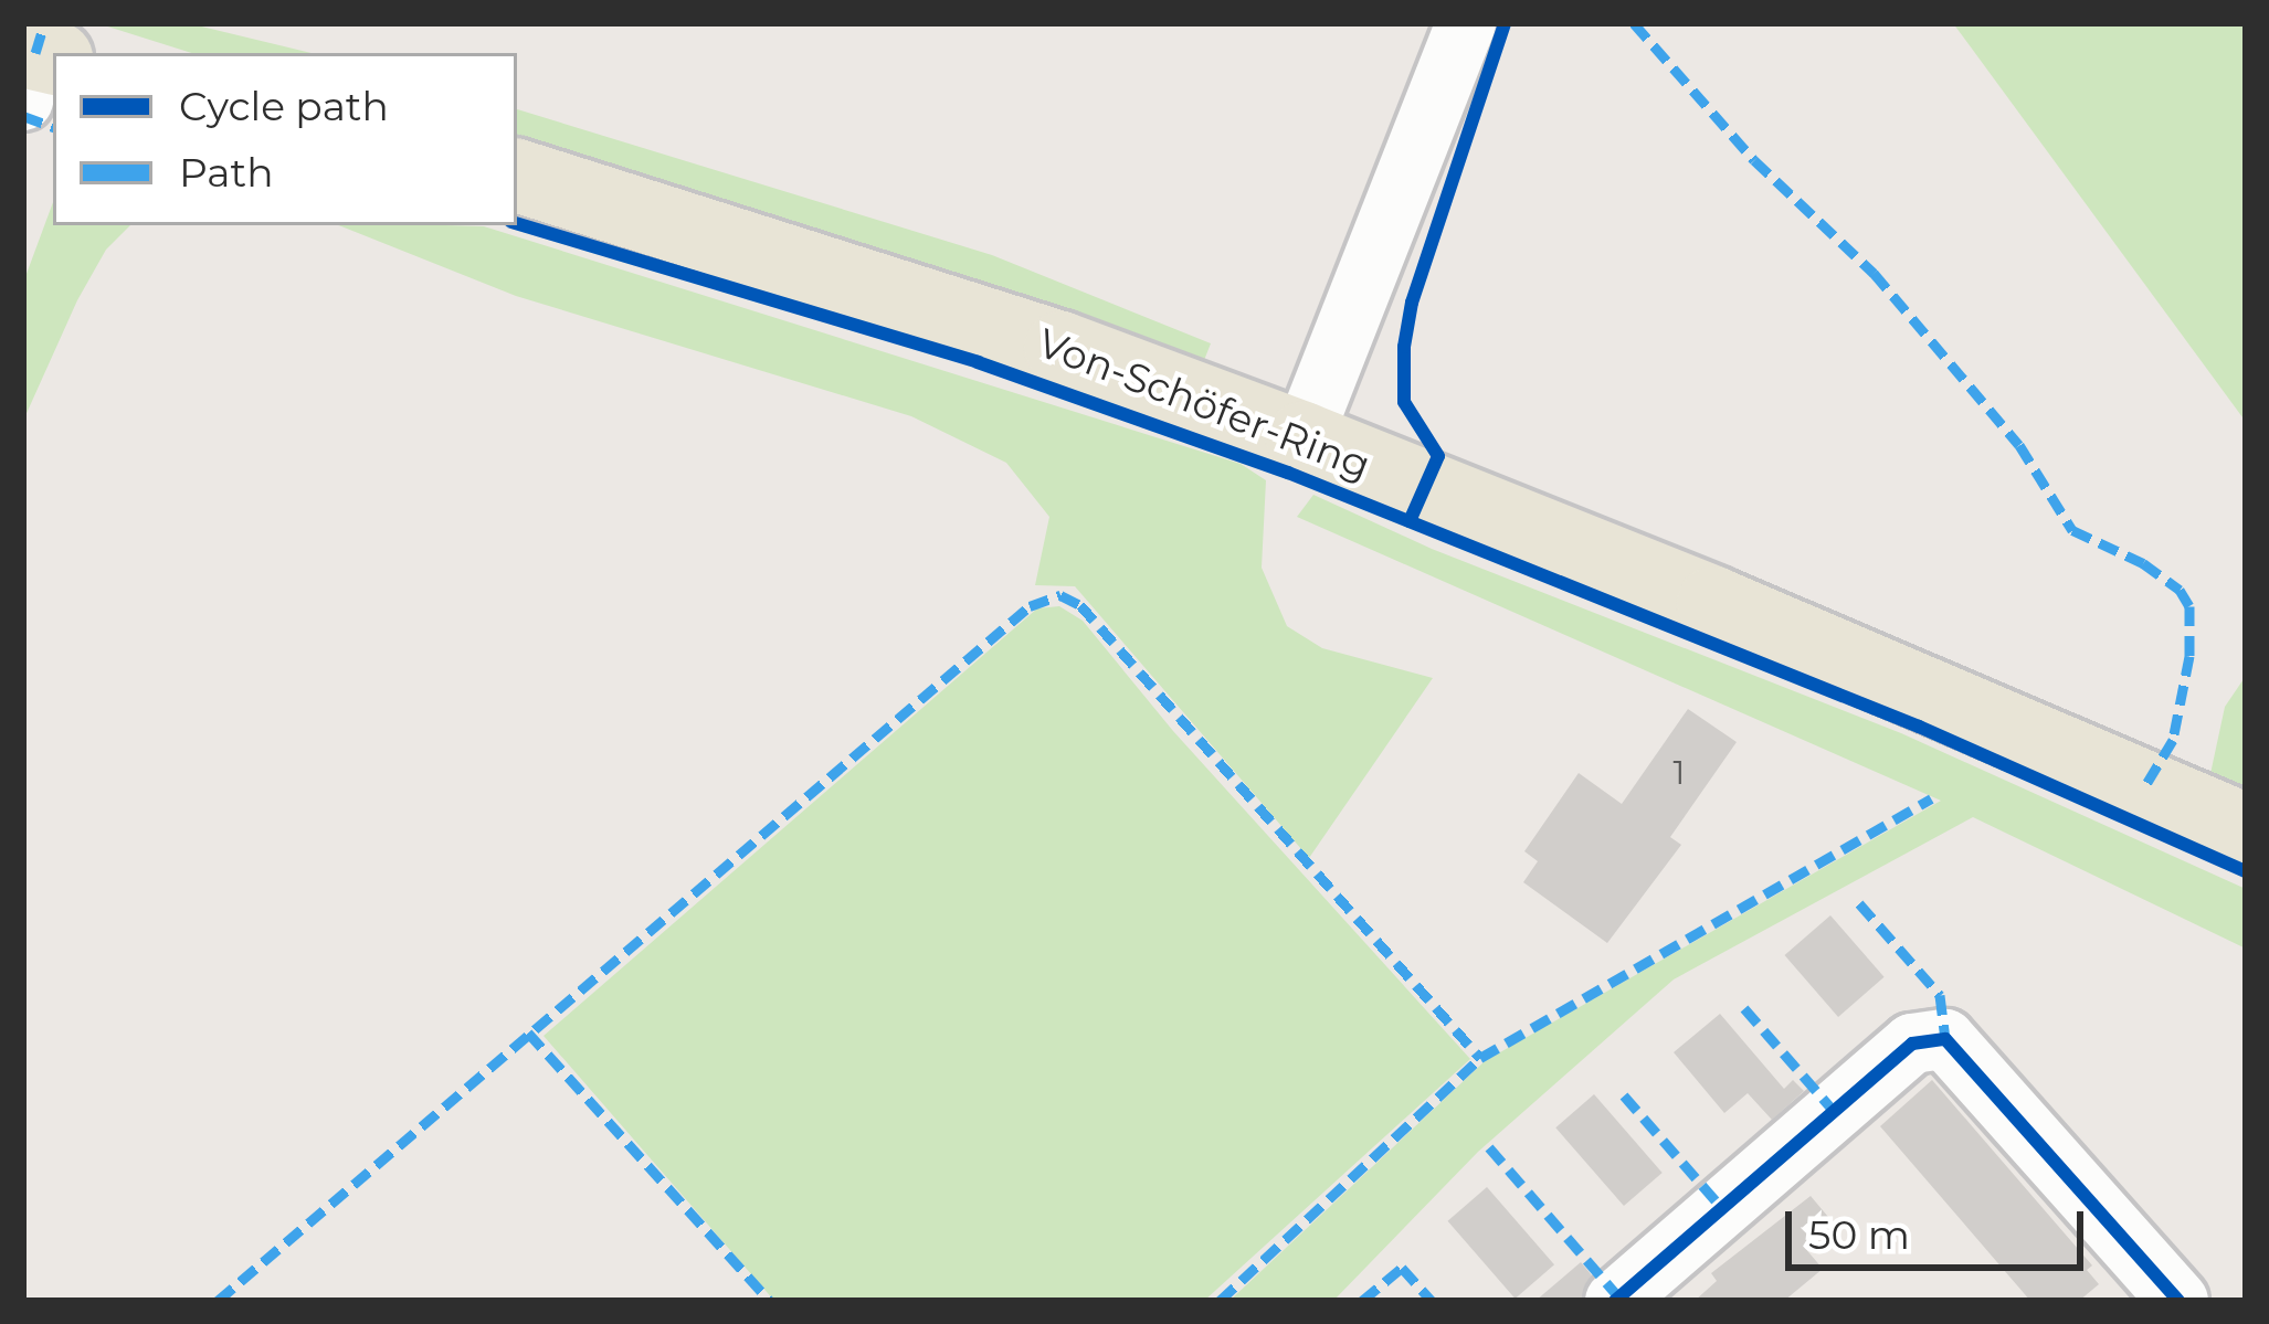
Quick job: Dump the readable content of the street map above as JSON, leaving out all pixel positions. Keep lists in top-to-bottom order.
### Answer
{
  "streets": {
    "main road": ["Von-Schöfer-Ring"]
  },
  "house_numbers": ["1"],
  "legend": ["Cycle path", "Path"],
  "scale_bar": "50 m"
}
